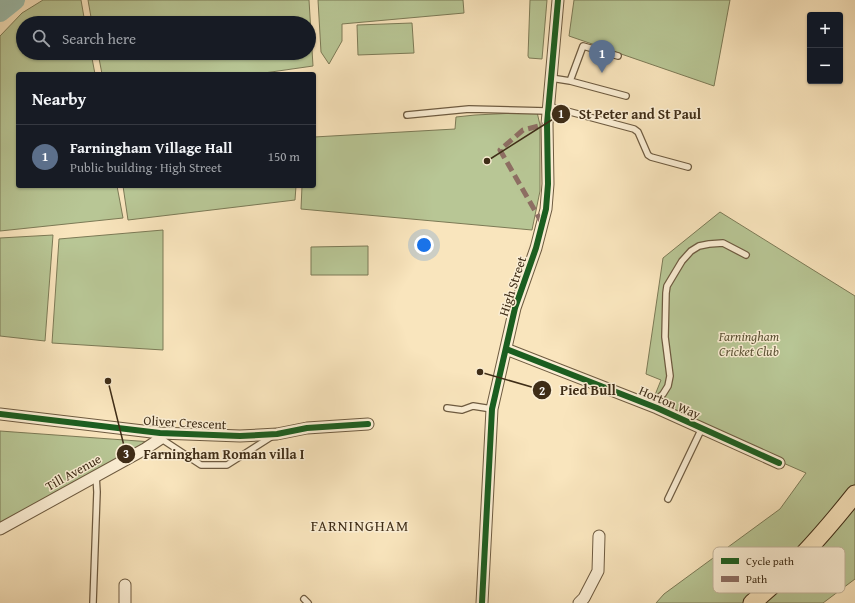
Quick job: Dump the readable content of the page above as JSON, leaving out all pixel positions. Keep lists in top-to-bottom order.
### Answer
{
  "streets": {
    "street": [
      "High Street",
      "Horton Way",
      "Oliver Crescent",
      "Till Avenue"
    ]
  },
  "crossings": [
    ["High Street", "Horton Way"],
    ["Oliver Crescent", "Till Avenue"]
  ],
  "districts": ["FARNINGHAM"],
  "parks": ["Farningham Cricket Club"],
  "places": ["St Peter and St Paul", "Pied Bull", "Farningham Roman villa I"],
  "legend": ["Cycle path", "Path"],
  "page": {
    "map_buttons": ["+", "−"],
    "search": "Search here",
    "pins": "1",
    "heading": "Nearby",
    "list": [
      {
        "mark": "1",
        "name": "Farningham Village Hall",
        "note": "Public building · High Street",
        "value": "150 m"
      }
    ]
  }
}
